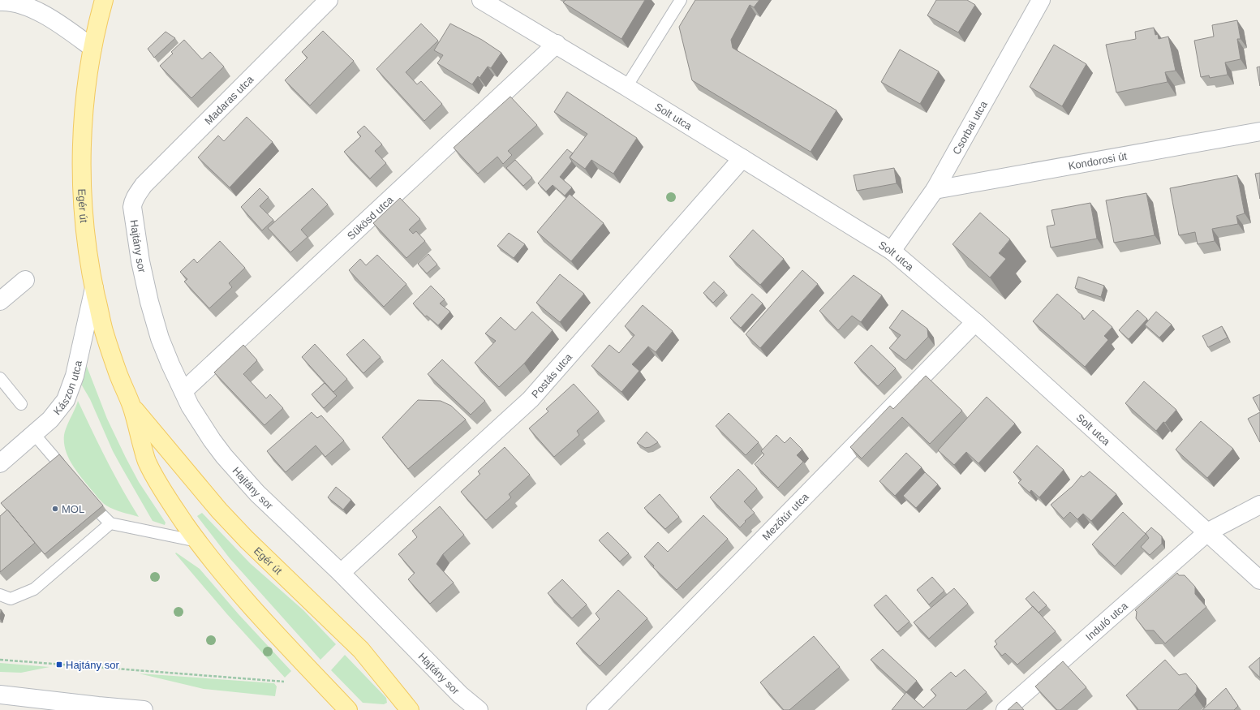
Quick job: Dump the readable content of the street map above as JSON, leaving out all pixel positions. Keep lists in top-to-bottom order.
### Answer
{
  "streets": {
    "main road": ["Egér út"],
    "street": [
      "Madaras utca",
      "Solt utca",
      "Csorbai utca",
      "Kondorosi út",
      "Sükösd utca",
      "Hajtány sor",
      "Postás utca",
      "Kászon utca",
      "Mezőtúr utca",
      "Induló utca"
    ]
  },
  "crossings": [
    ["Madaras utca", "Hajtány sor"],
    ["Solt utca", "Csorbai utca"],
    ["Solt utca", "Sükösd utca"],
    ["Solt utca", "Postás utca"],
    ["Solt utca", "Mezőtúr utca"],
    ["Solt utca", "Induló utca"],
    ["Csorbai utca", "Kondorosi út"],
    ["Egér út", "Kászon utca"],
    ["Sükösd utca", "Hajtány sor"],
    ["Hajtány sor", "Postás utca"]
  ],
  "places": {
    "other": ["MOL"],
    "transit": ["Hajtány sor"]
  }
}
